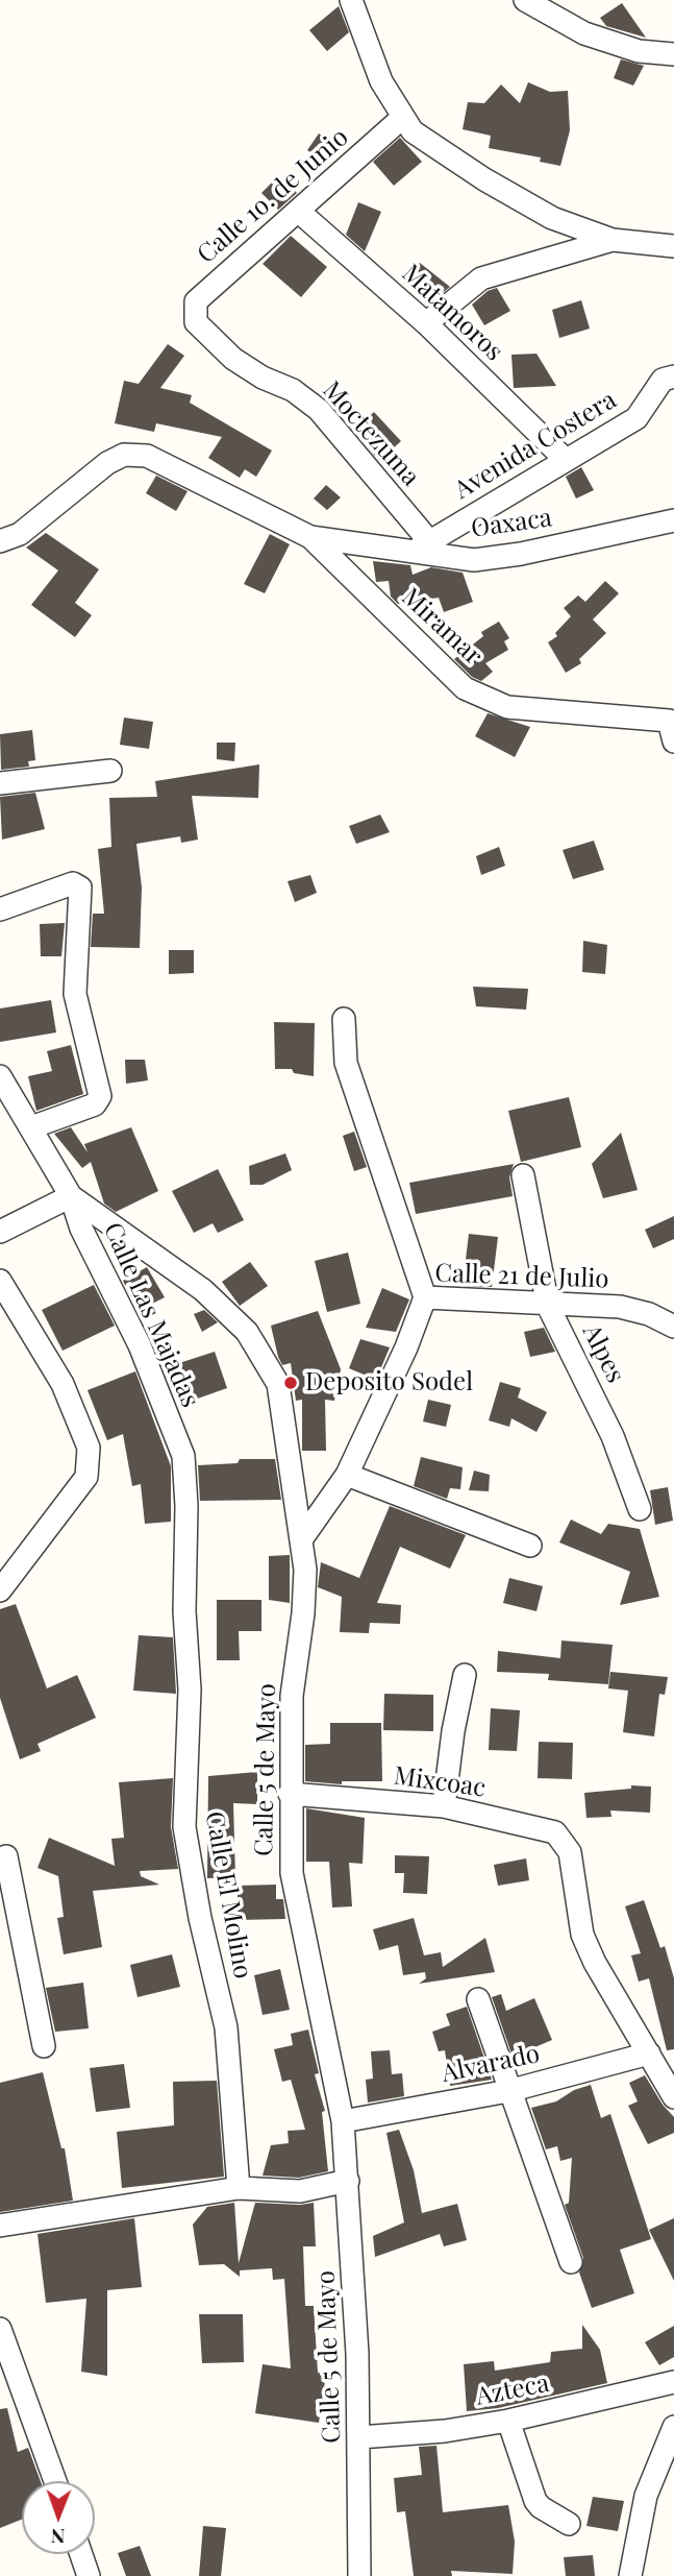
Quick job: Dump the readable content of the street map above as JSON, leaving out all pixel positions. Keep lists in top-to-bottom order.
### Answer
{
  "streets": {
    "street": [
      "Calle 1o. de Junio",
      "Matamoros",
      "Moctezuma",
      "Avenida Costera",
      "Oaxaca",
      "Miramar",
      "Calle 21 de Julio",
      "Calle Las Majadas",
      "Alpes",
      "Calle 5 de Mayo",
      "Mixcoac",
      "Calle El Molino",
      "Alvarado",
      "Azteca"
    ]
  },
  "crossings": [
    ["Calle 1o. de Junio", "Matamoros"],
    ["Calle 1o. de Junio", "Moctezuma"],
    ["Matamoros", "Avenida Costera"],
    ["Moctezuma", "Avenida Costera"],
    ["Moctezuma", "Oaxaca"],
    ["Avenida Costera", "Oaxaca"],
    ["Oaxaca", "Miramar"],
    ["Calle 21 de Julio", "Alpes"],
    ["Calle 21 de Julio", "Calle 5 de Mayo"],
    ["Calle Las Majadas", "Calle 5 de Mayo"],
    ["Calle Las Majadas", "Calle El Molino"],
    ["Calle 5 de Mayo", "Mixcoac"],
    ["Calle 5 de Mayo", "Alvarado"],
    ["Calle 5 de Mayo", "Azteca"],
    ["Mixcoac", "Alvarado"]
  ],
  "places": ["Deposito Sodel"],
  "north": "bottom"
}
